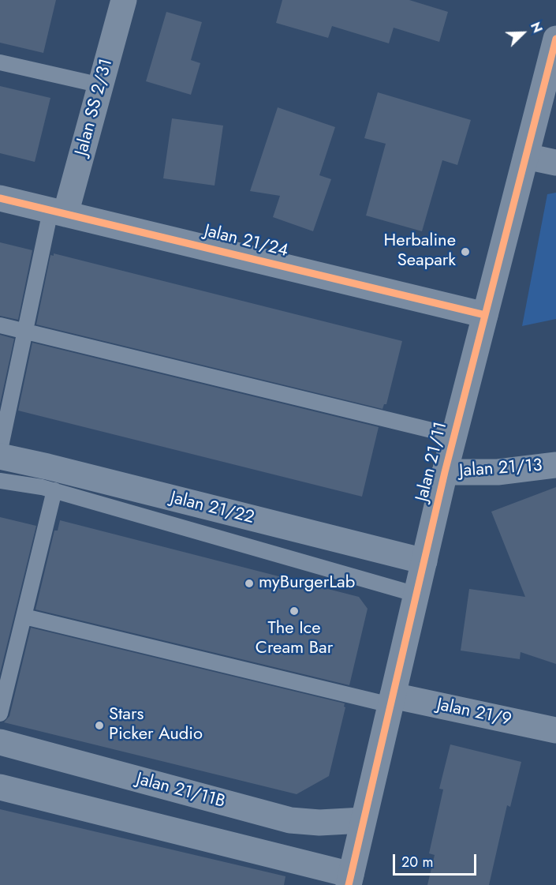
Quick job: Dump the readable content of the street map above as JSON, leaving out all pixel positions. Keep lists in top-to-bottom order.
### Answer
{
  "streets": {
    "street": [
      "Jalan SS 2/31",
      "Jalan 21/24",
      "Jalan 21/11",
      "Jalan 21/13",
      "Jalan 21/22",
      "Jalan 21/9",
      "Jalan 21/11B"
    ]
  },
  "crossings": [
    ["Jalan SS 2/31", "Jalan 21/24"],
    ["Jalan 21/24", "Jalan 21/11"],
    ["Jalan 21/11", "Jalan 21/13"],
    ["Jalan 21/11", "Jalan 21/22"],
    ["Jalan 21/11", "Jalan 21/9"],
    ["Jalan 21/11", "Jalan 21/11B"]
  ],
  "places": [
    "Herbaline Seapark",
    "myBurgerLab",
    "The Ice Cream Bar",
    "Stars Picker Audio"
  ],
  "scale_bar": "20 m",
  "north": "top right"
}
